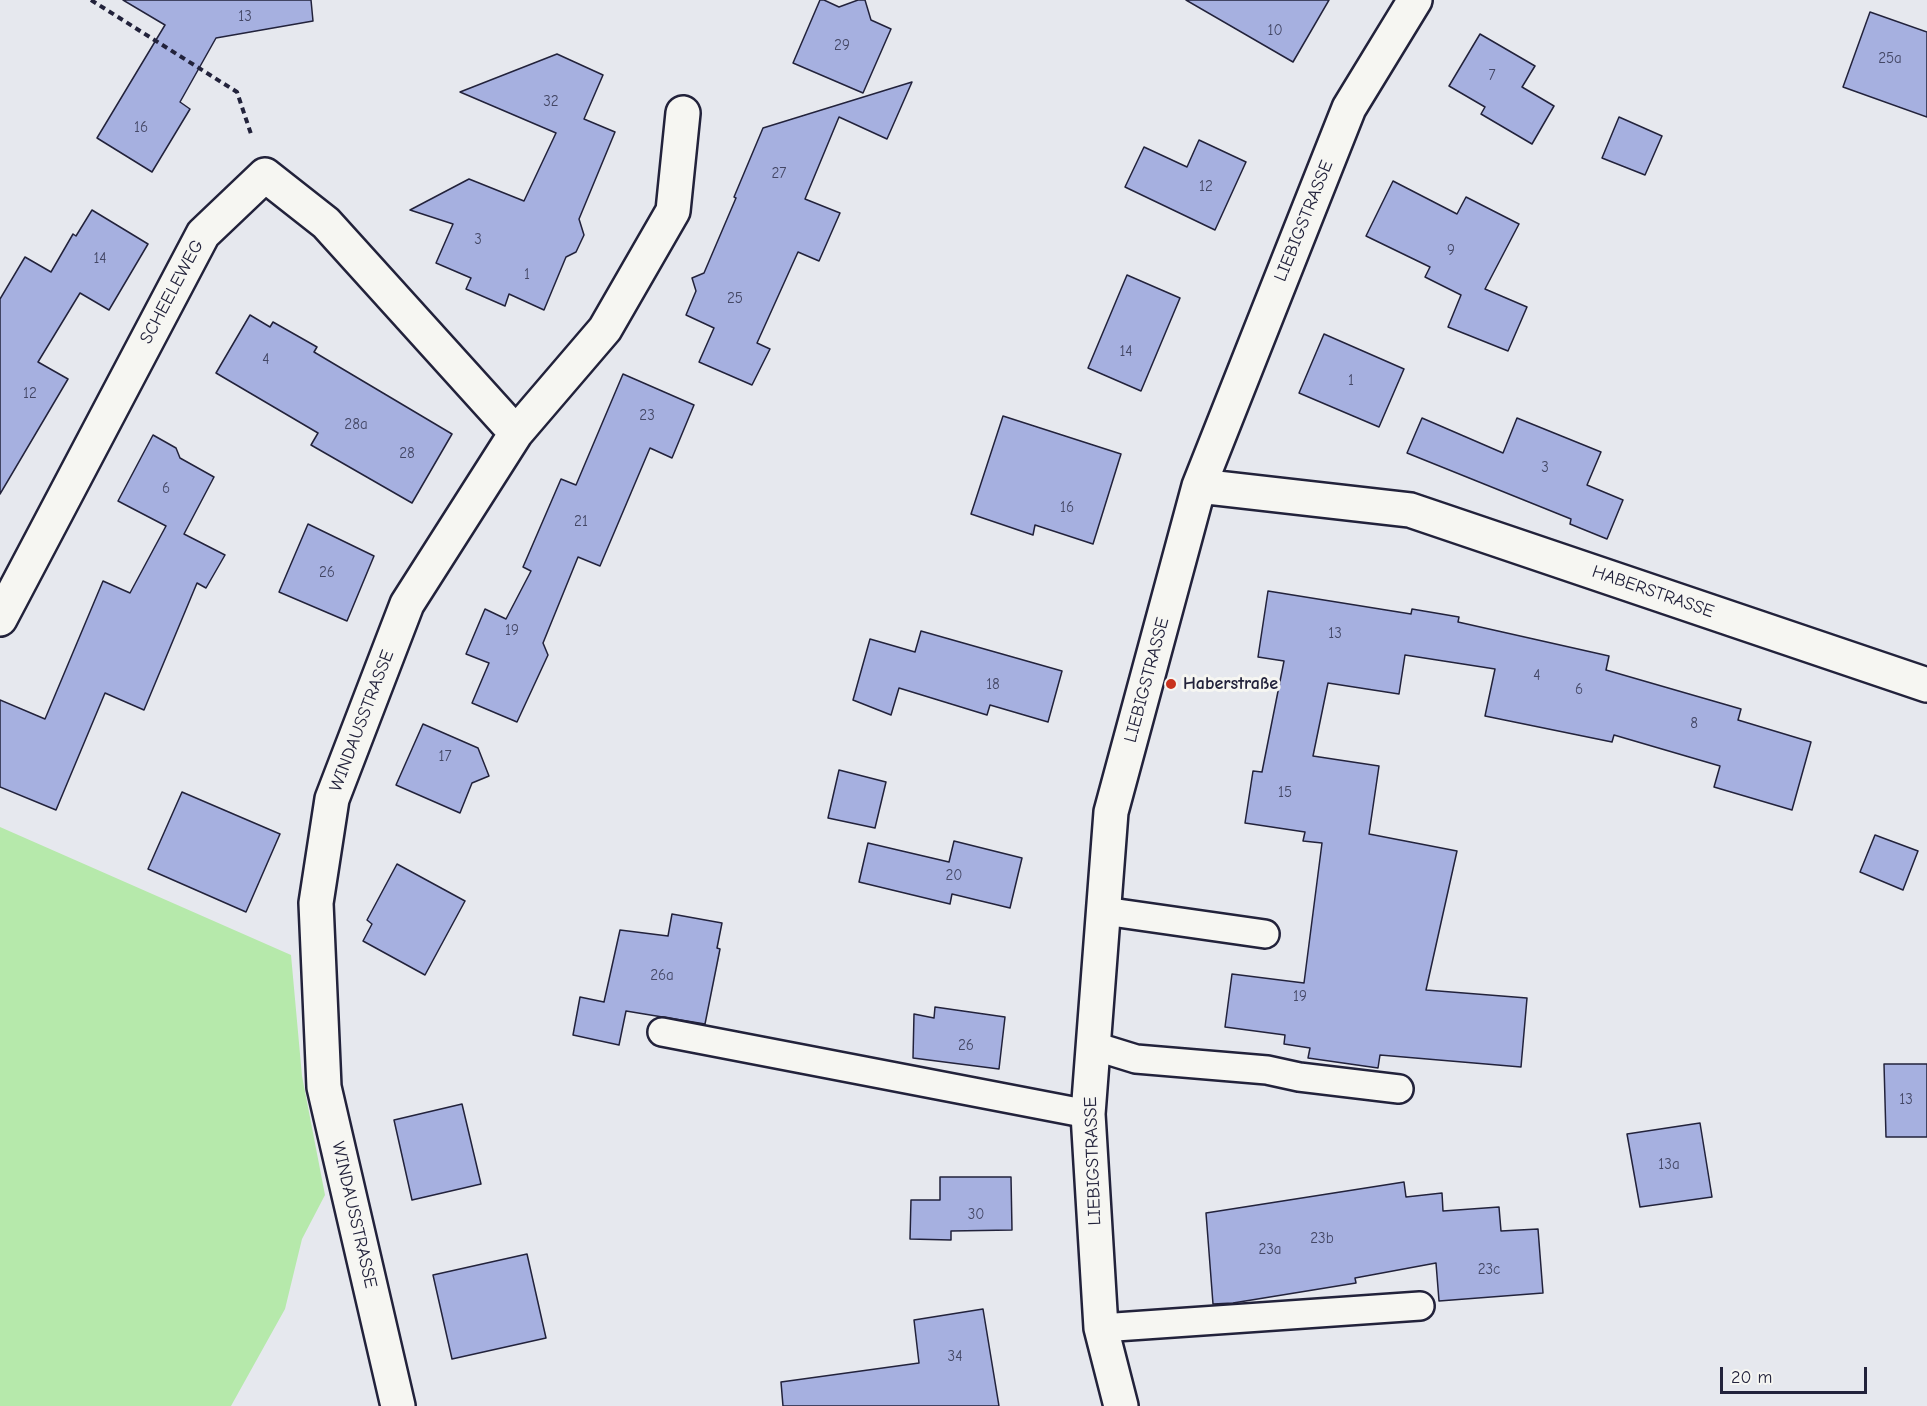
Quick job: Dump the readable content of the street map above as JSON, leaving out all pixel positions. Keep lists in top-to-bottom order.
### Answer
{
  "streets": {
    "street": [
      "LIEBIGSTRASSE",
      "SCHEELEWEG",
      "HABERSTRASSE",
      "WINDAUSSTRASSE"
    ]
  },
  "crossings": [
    ["LIEBIGSTRASSE", "HABERSTRASSE"]
  ],
  "places": ["Haberstraße"],
  "house_numbers": [
    "13",
    "10",
    "29",
    "25a",
    "7",
    "32",
    "16",
    "27",
    "12",
    "3",
    "9",
    "14",
    "1",
    "25",
    "14",
    "4",
    "1",
    "12",
    "23",
    "28a",
    "28",
    "3",
    "6",
    "16",
    "21",
    "26",
    "19",
    "13",
    "4",
    "18",
    "6",
    "8",
    "17",
    "15",
    "20",
    "26a",
    "19",
    "26",
    "13",
    "13a",
    "30",
    "23b",
    "23a",
    "23c",
    "34"
  ],
  "scale_bar": "20 m"
}
